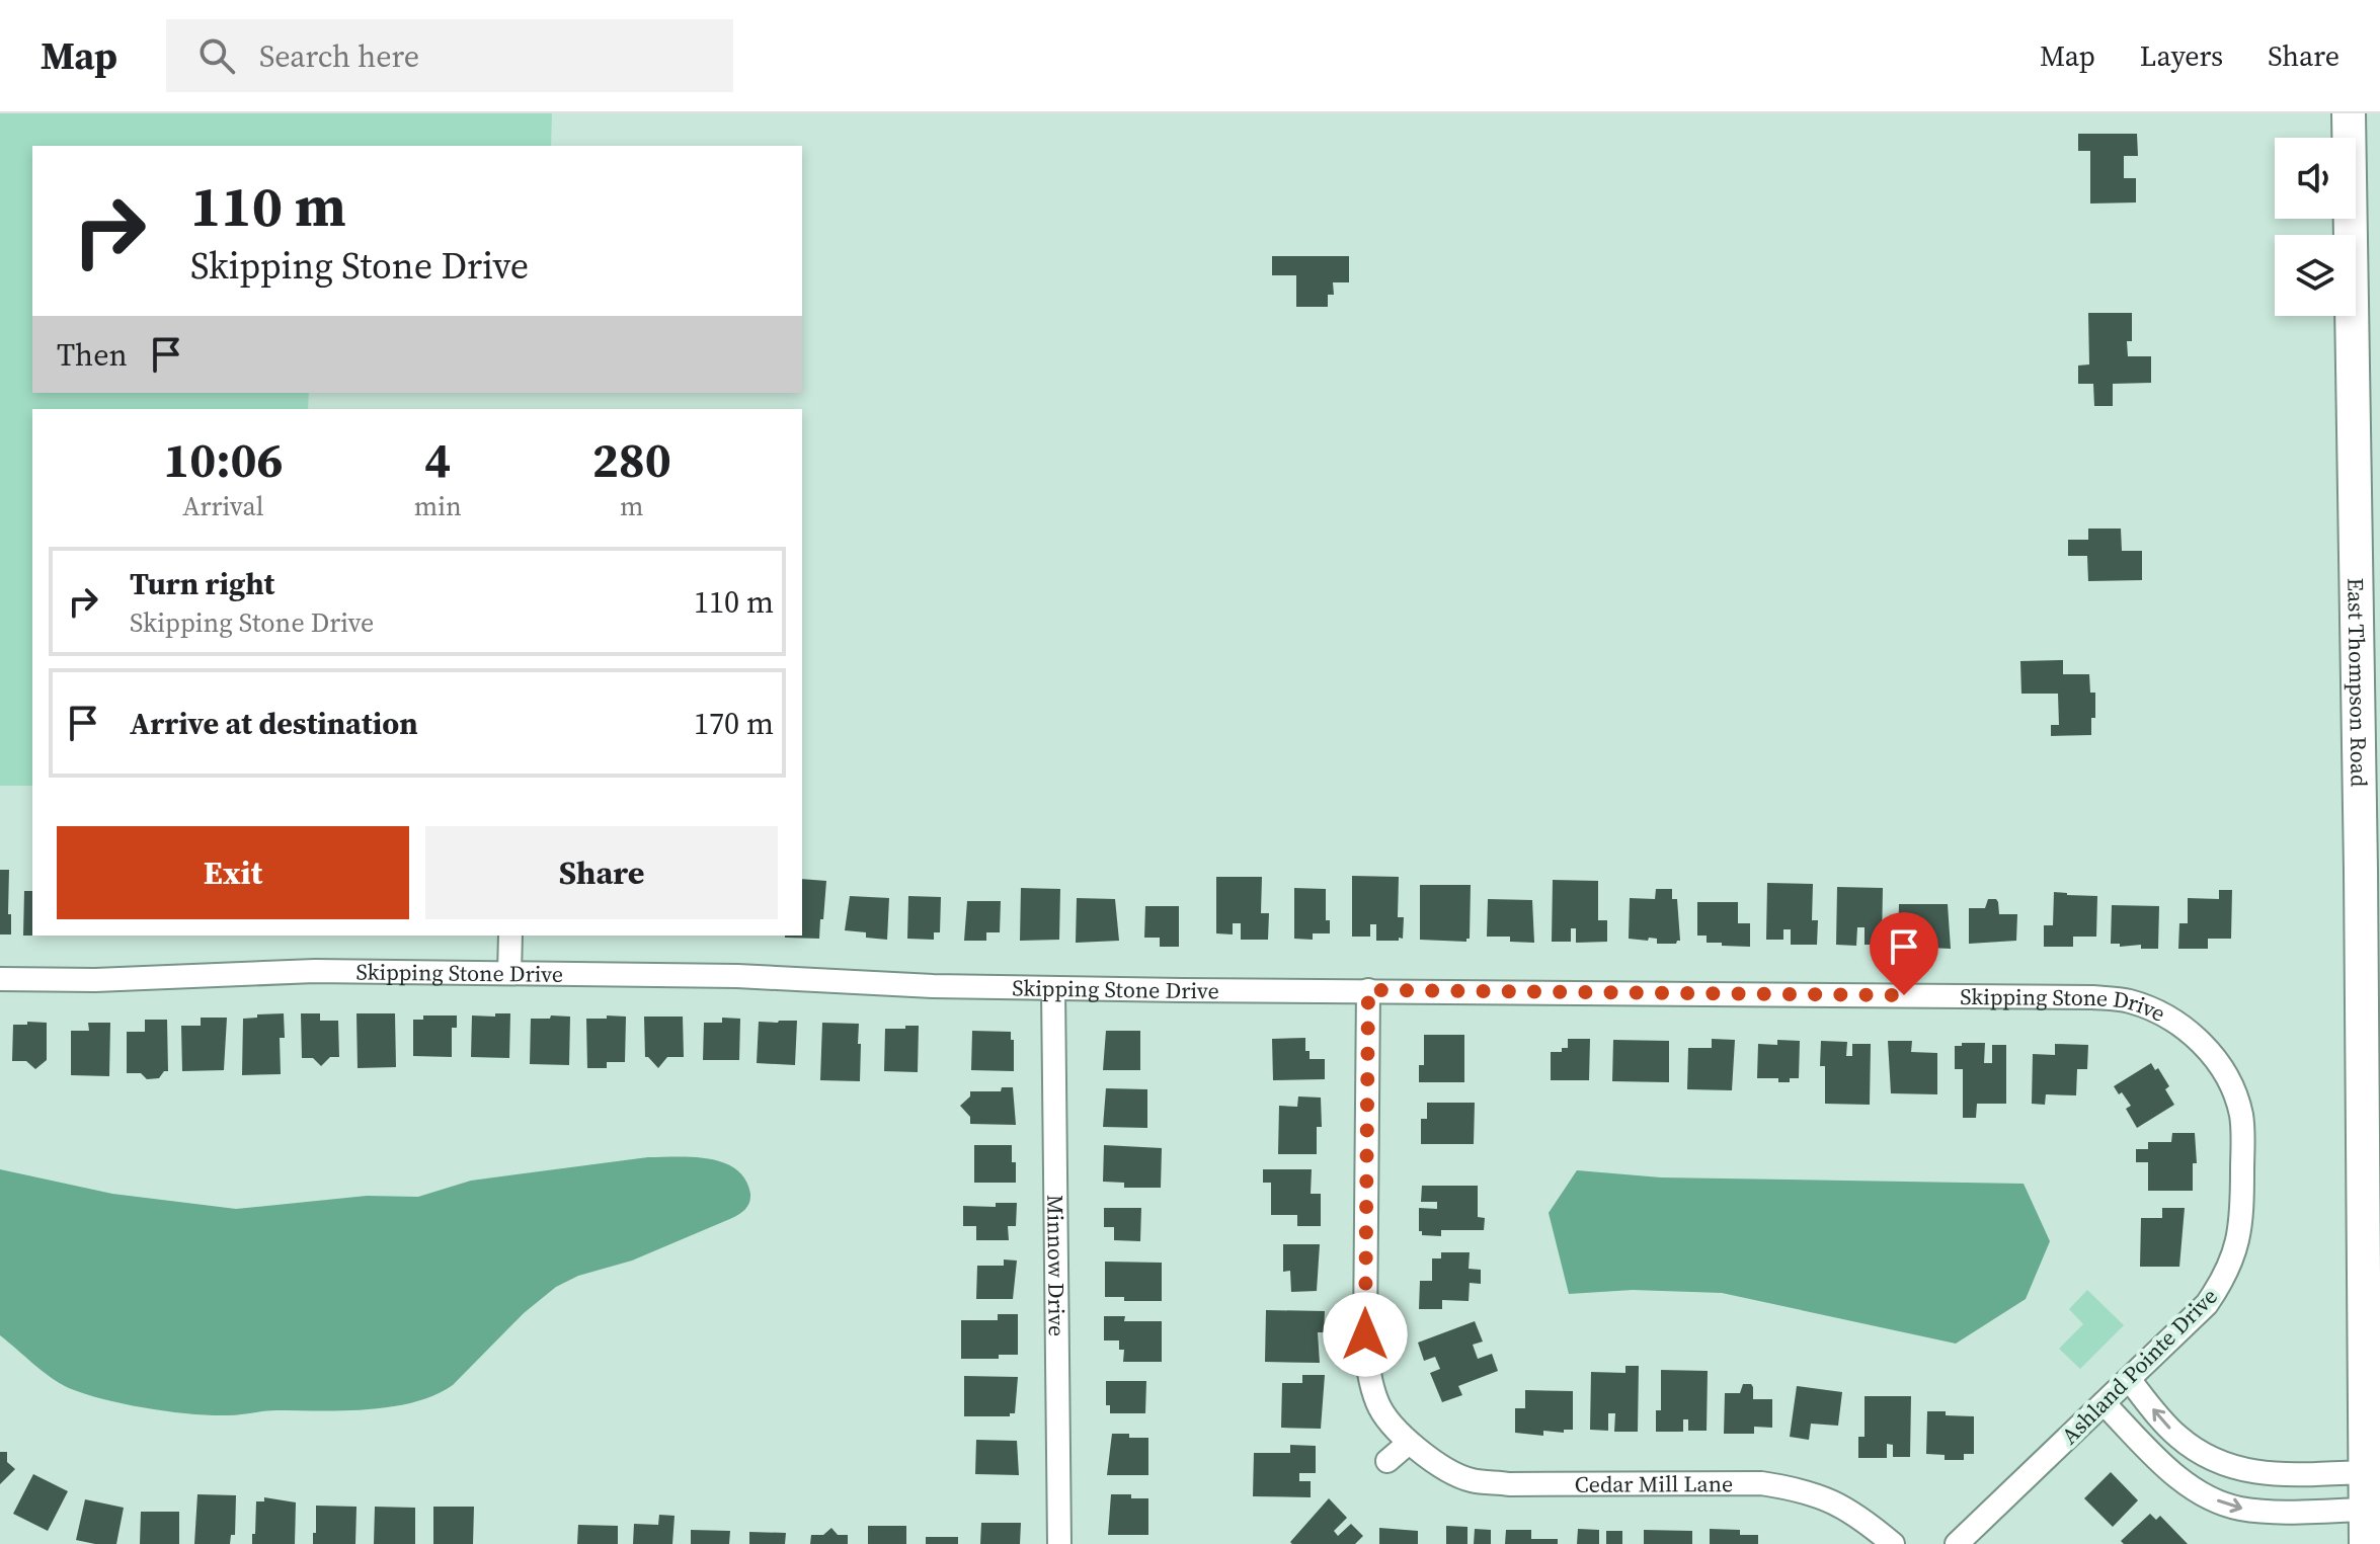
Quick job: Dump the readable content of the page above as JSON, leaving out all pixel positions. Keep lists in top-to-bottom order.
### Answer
{
  "streets": {
    "main road": ["East Thompson Road"],
    "street": [
      "Skipping Stone Drive",
      "Minnow Drive",
      "Ashland Pointe Drive",
      "Cedar Mill Lane"
    ]
  },
  "crossings": [
    ["Skipping Stone Drive", "Minnow Drive"],
    ["Skipping Stone Drive", "Ashland Pointe Drive"],
    ["Skipping Stone Drive", "Cedar Mill Lane"]
  ],
  "page": {
    "header": "Map",
    "search": "Search here",
    "nav": ["Map", "Layers", "Share"],
    "turn": ["110 m", "Skipping Stone Drive"],
    "then": "Then",
    "eta": [
      "10:06",
      "Arrival",
      "4",
      "min",
      "280",
      "m"
    ],
    "list": [
      {
        "name": "Turn right",
        "note": "Skipping Stone Drive",
        "value": "110 m"
      },
      {
        "name": "Arrive at destination",
        "value": "170 m"
      }
    ],
    "buttons": ["Exit", "Share"]
  }
}
